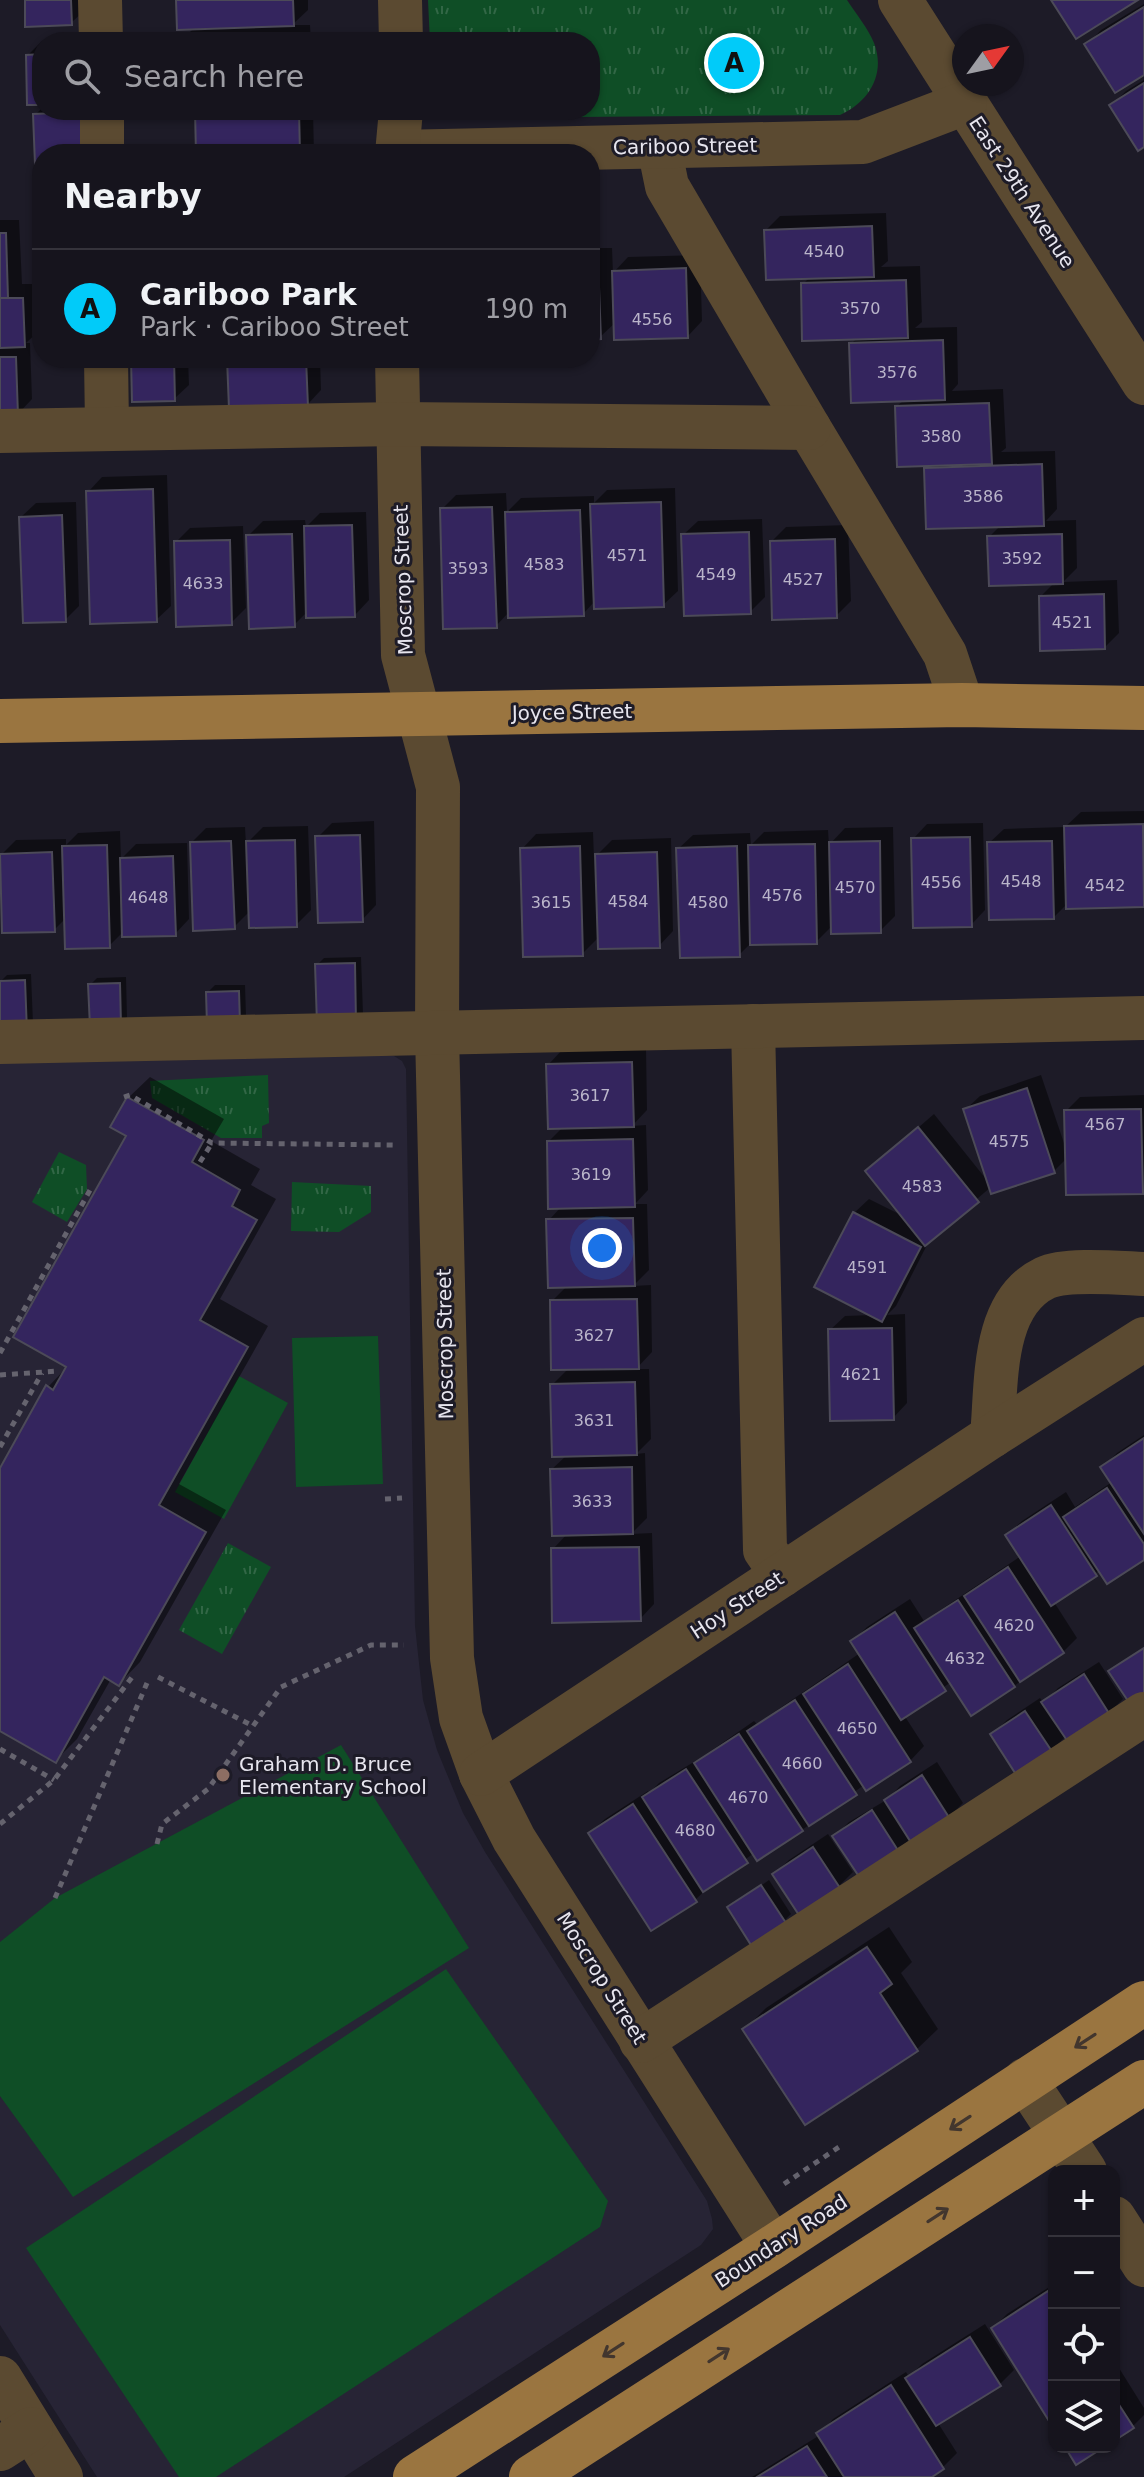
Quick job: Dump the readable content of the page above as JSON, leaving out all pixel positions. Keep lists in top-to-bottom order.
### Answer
{
  "streets": {
    "main road": ["Joyce Street", "Boundary Road"],
    "street": [
      "Cariboo Street",
      "East 29th Avenue",
      "Moscrop Street",
      "Hoy Street"
    ]
  },
  "crossings": [
    ["Cariboo Street", "East 29th Avenue"],
    ["Moscrop Street", "Joyce Street"],
    ["Moscrop Street", "Hoy Street"],
    ["Moscrop Street", "Boundary Road"]
  ],
  "places": ["Graham D. Bruce Elementary School"],
  "house_numbers": [
    "4540",
    "3570",
    "4556",
    "3576",
    "3580",
    "3586",
    "4571",
    "3592",
    "4583",
    "3593",
    "4549",
    "4527",
    "4633",
    "4521",
    "4548",
    "4556",
    "4542",
    "4570",
    "4576",
    "4648",
    "4584",
    "3615",
    "4580",
    "3617",
    "4567",
    "4575",
    "3619",
    "4583",
    "4591",
    "3627",
    "4621",
    "3631",
    "3633",
    "4620",
    "4632",
    "4650",
    "4660",
    "4670",
    "4680"
  ],
  "north": "top right",
  "page": {
    "search": "Search here",
    "pins": "A",
    "heading": "Nearby",
    "list": [
      {
        "mark": "A",
        "name": "Cariboo Park",
        "note": "Park · Cariboo Street",
        "value": "190 m"
      }
    ],
    "map_buttons": ["+", "−"]
  }
}
